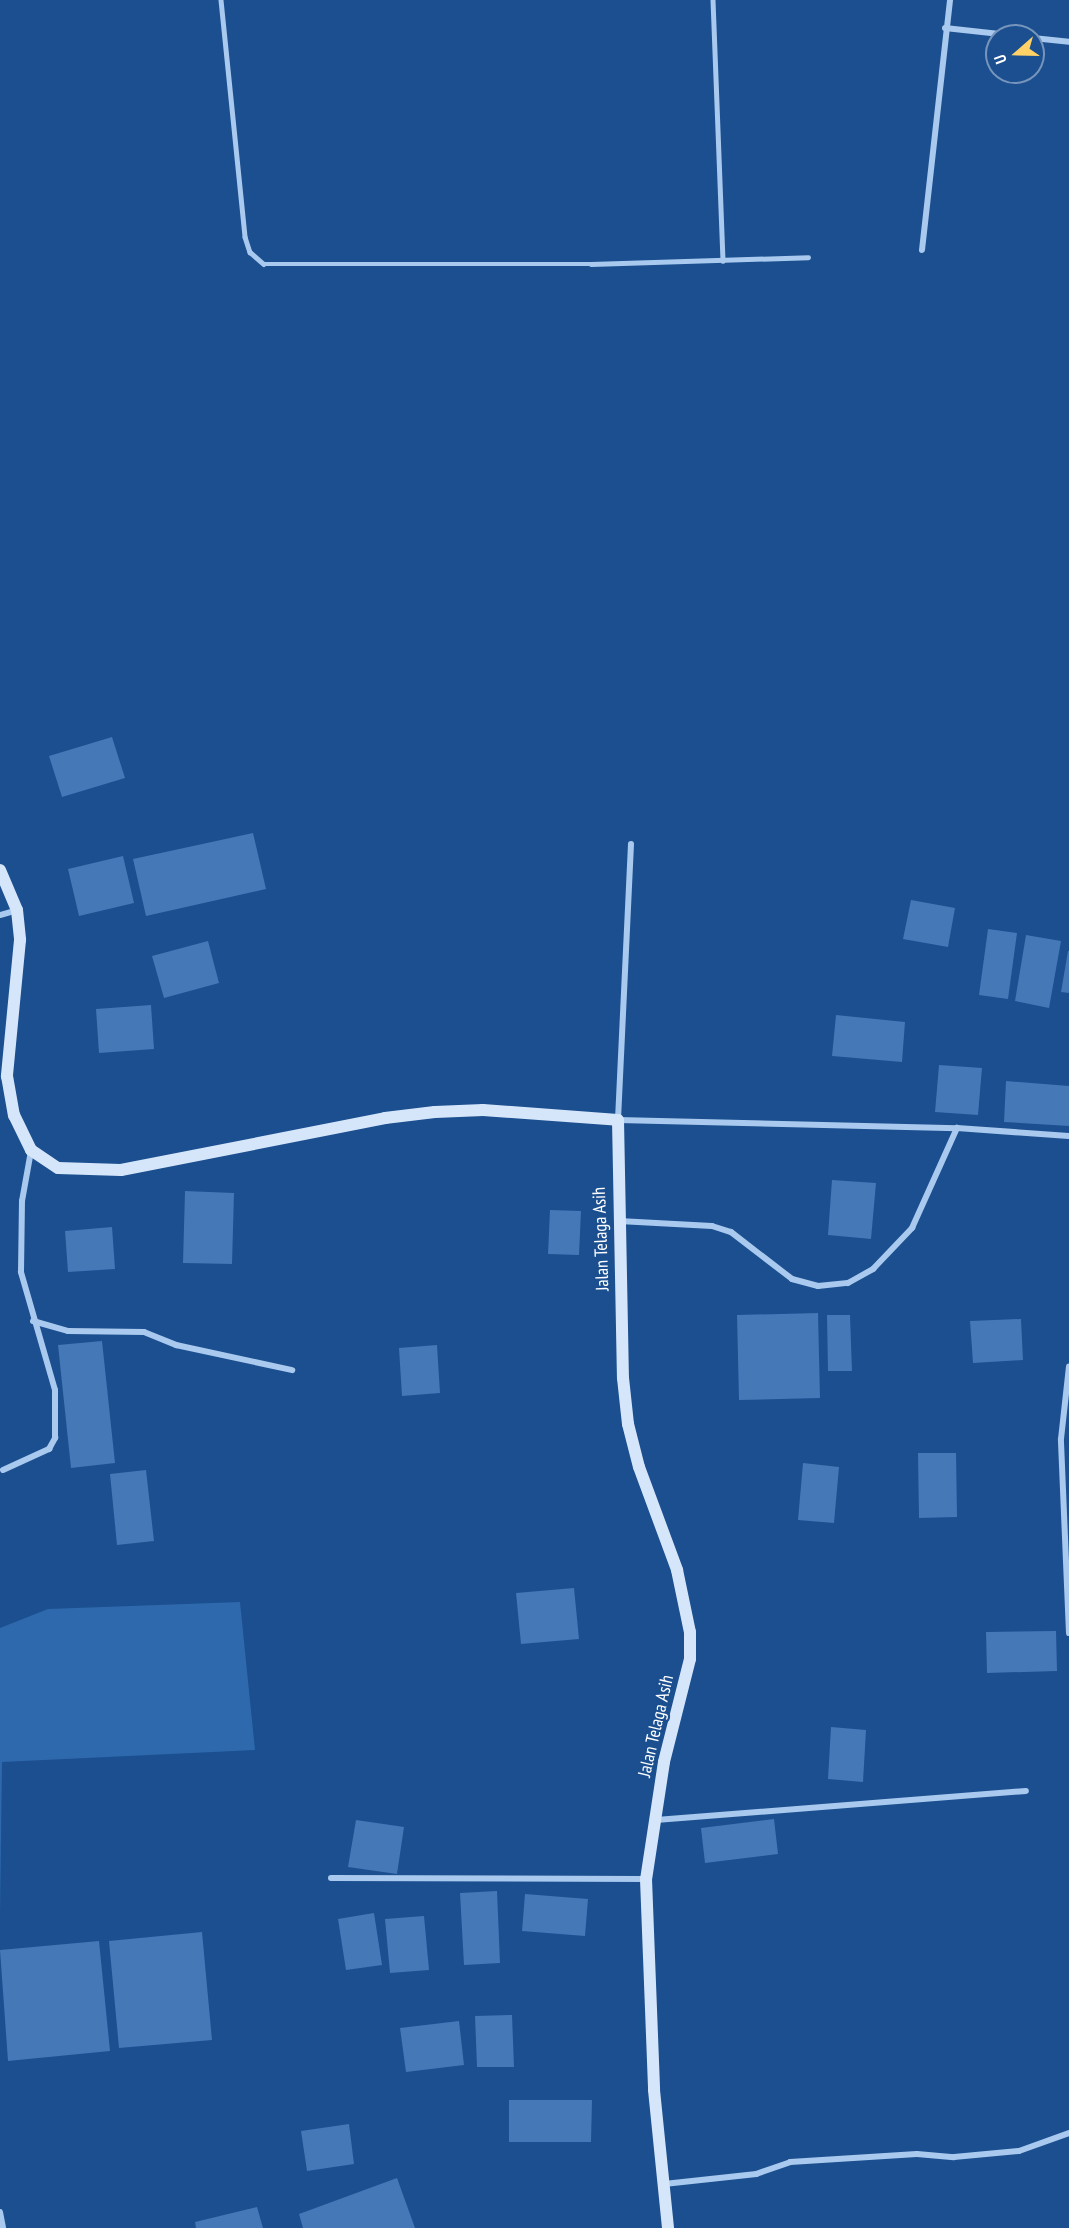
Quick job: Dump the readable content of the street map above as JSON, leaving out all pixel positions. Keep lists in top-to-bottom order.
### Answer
{
  "streets": {
    "street": ["Jalan Telaga Asih"]
  },
  "north": "left"
}
